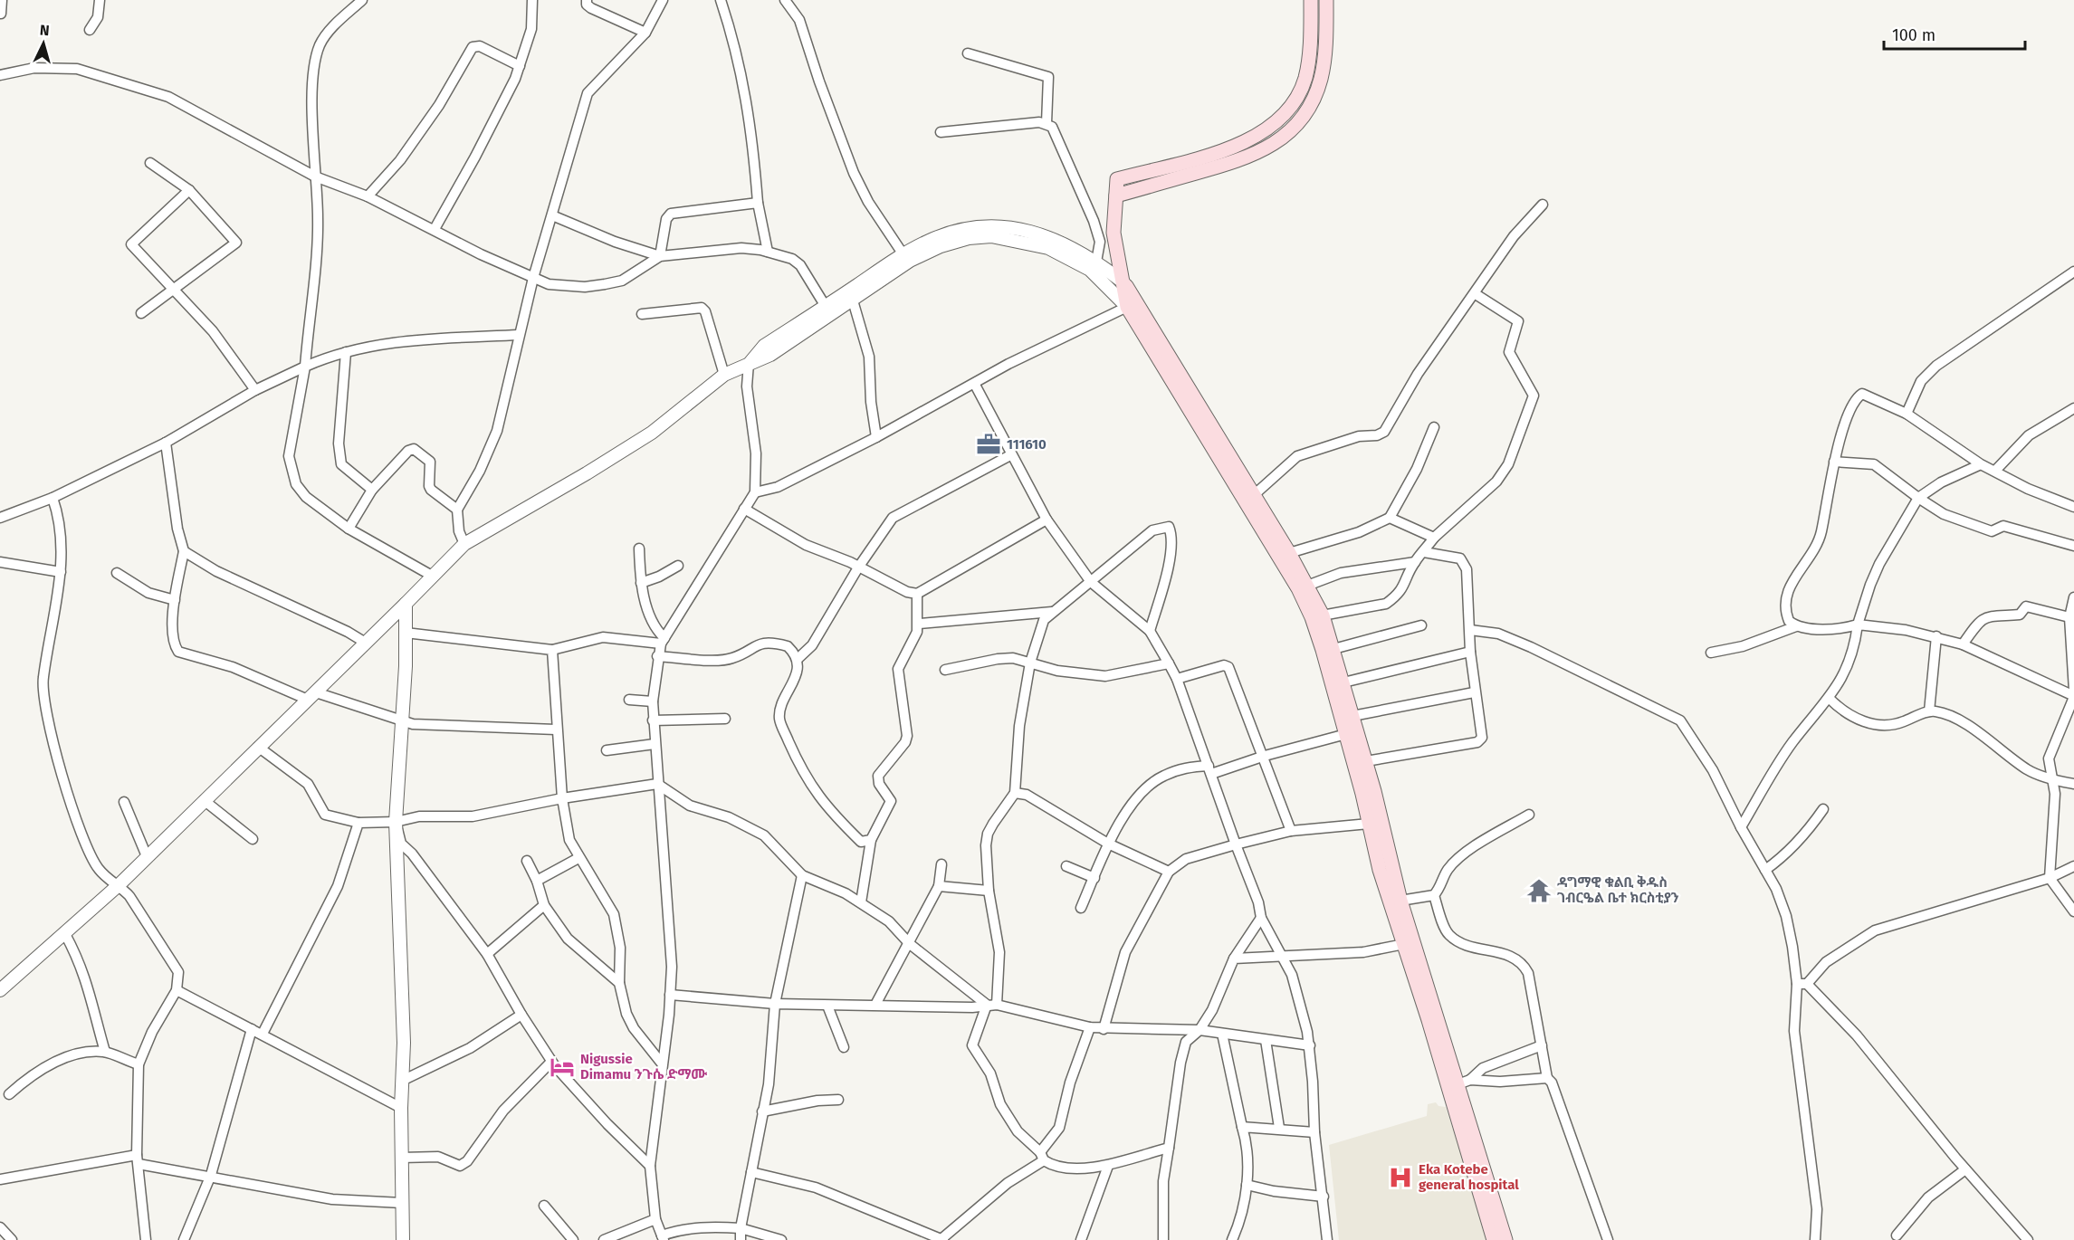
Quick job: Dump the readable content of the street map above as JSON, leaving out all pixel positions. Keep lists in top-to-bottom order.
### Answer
{
  "places": {
    "office": ["111610"],
    "temple": ["ዳግማዊ ቁልቢ ቅዱስ ገብርዔል ቤተ ክርስቲያን"],
    "hotel": ["Nigussie Dimamu ንጉሴ ድማሙ"],
    "hospital": ["Eka Kotebe general hospital"]
  },
  "scale_bar": "100 m",
  "north": "top"
}
